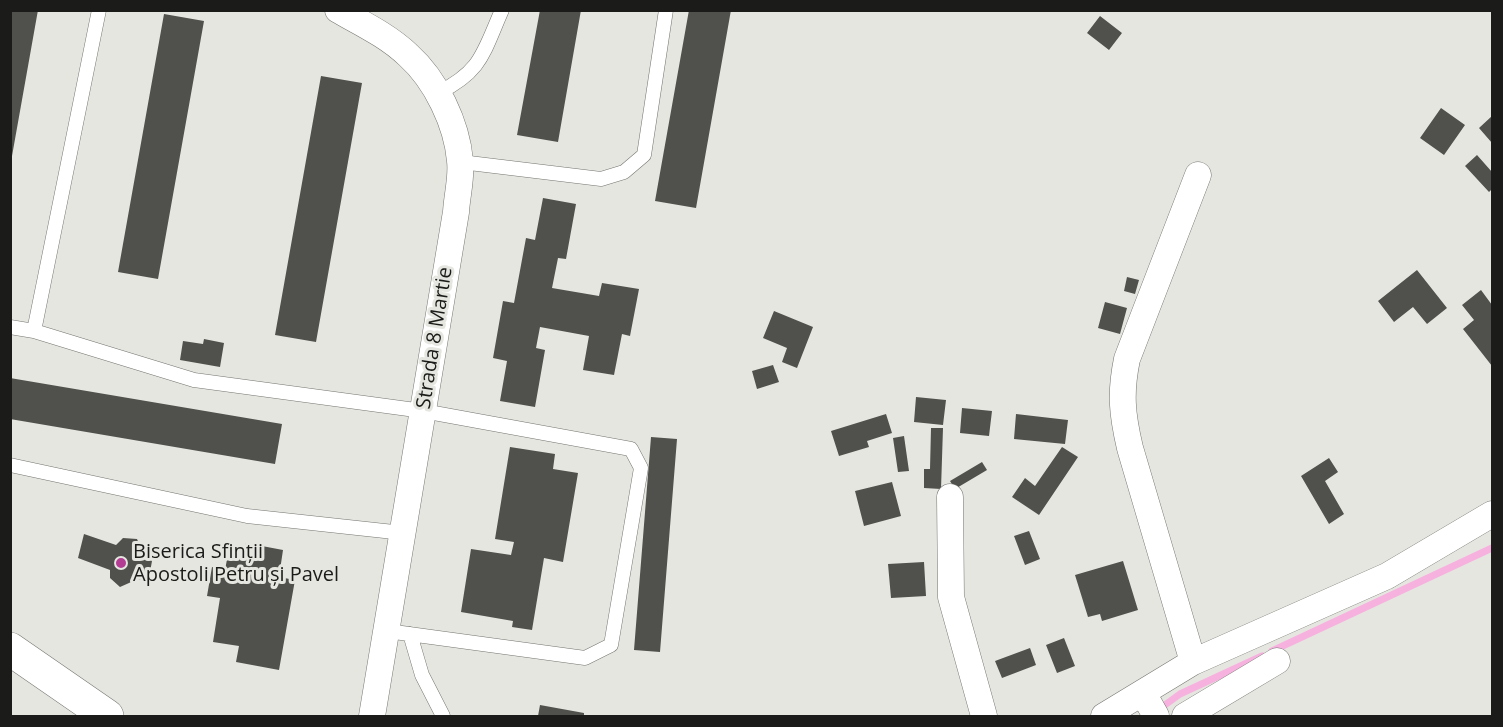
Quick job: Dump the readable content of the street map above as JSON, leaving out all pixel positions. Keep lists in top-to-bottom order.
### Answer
{
  "streets": {
    "street": ["Strada 8 Martie"]
  },
  "places": ["Biserica Sfinții Apostoli Petru și Pavel"]
}
